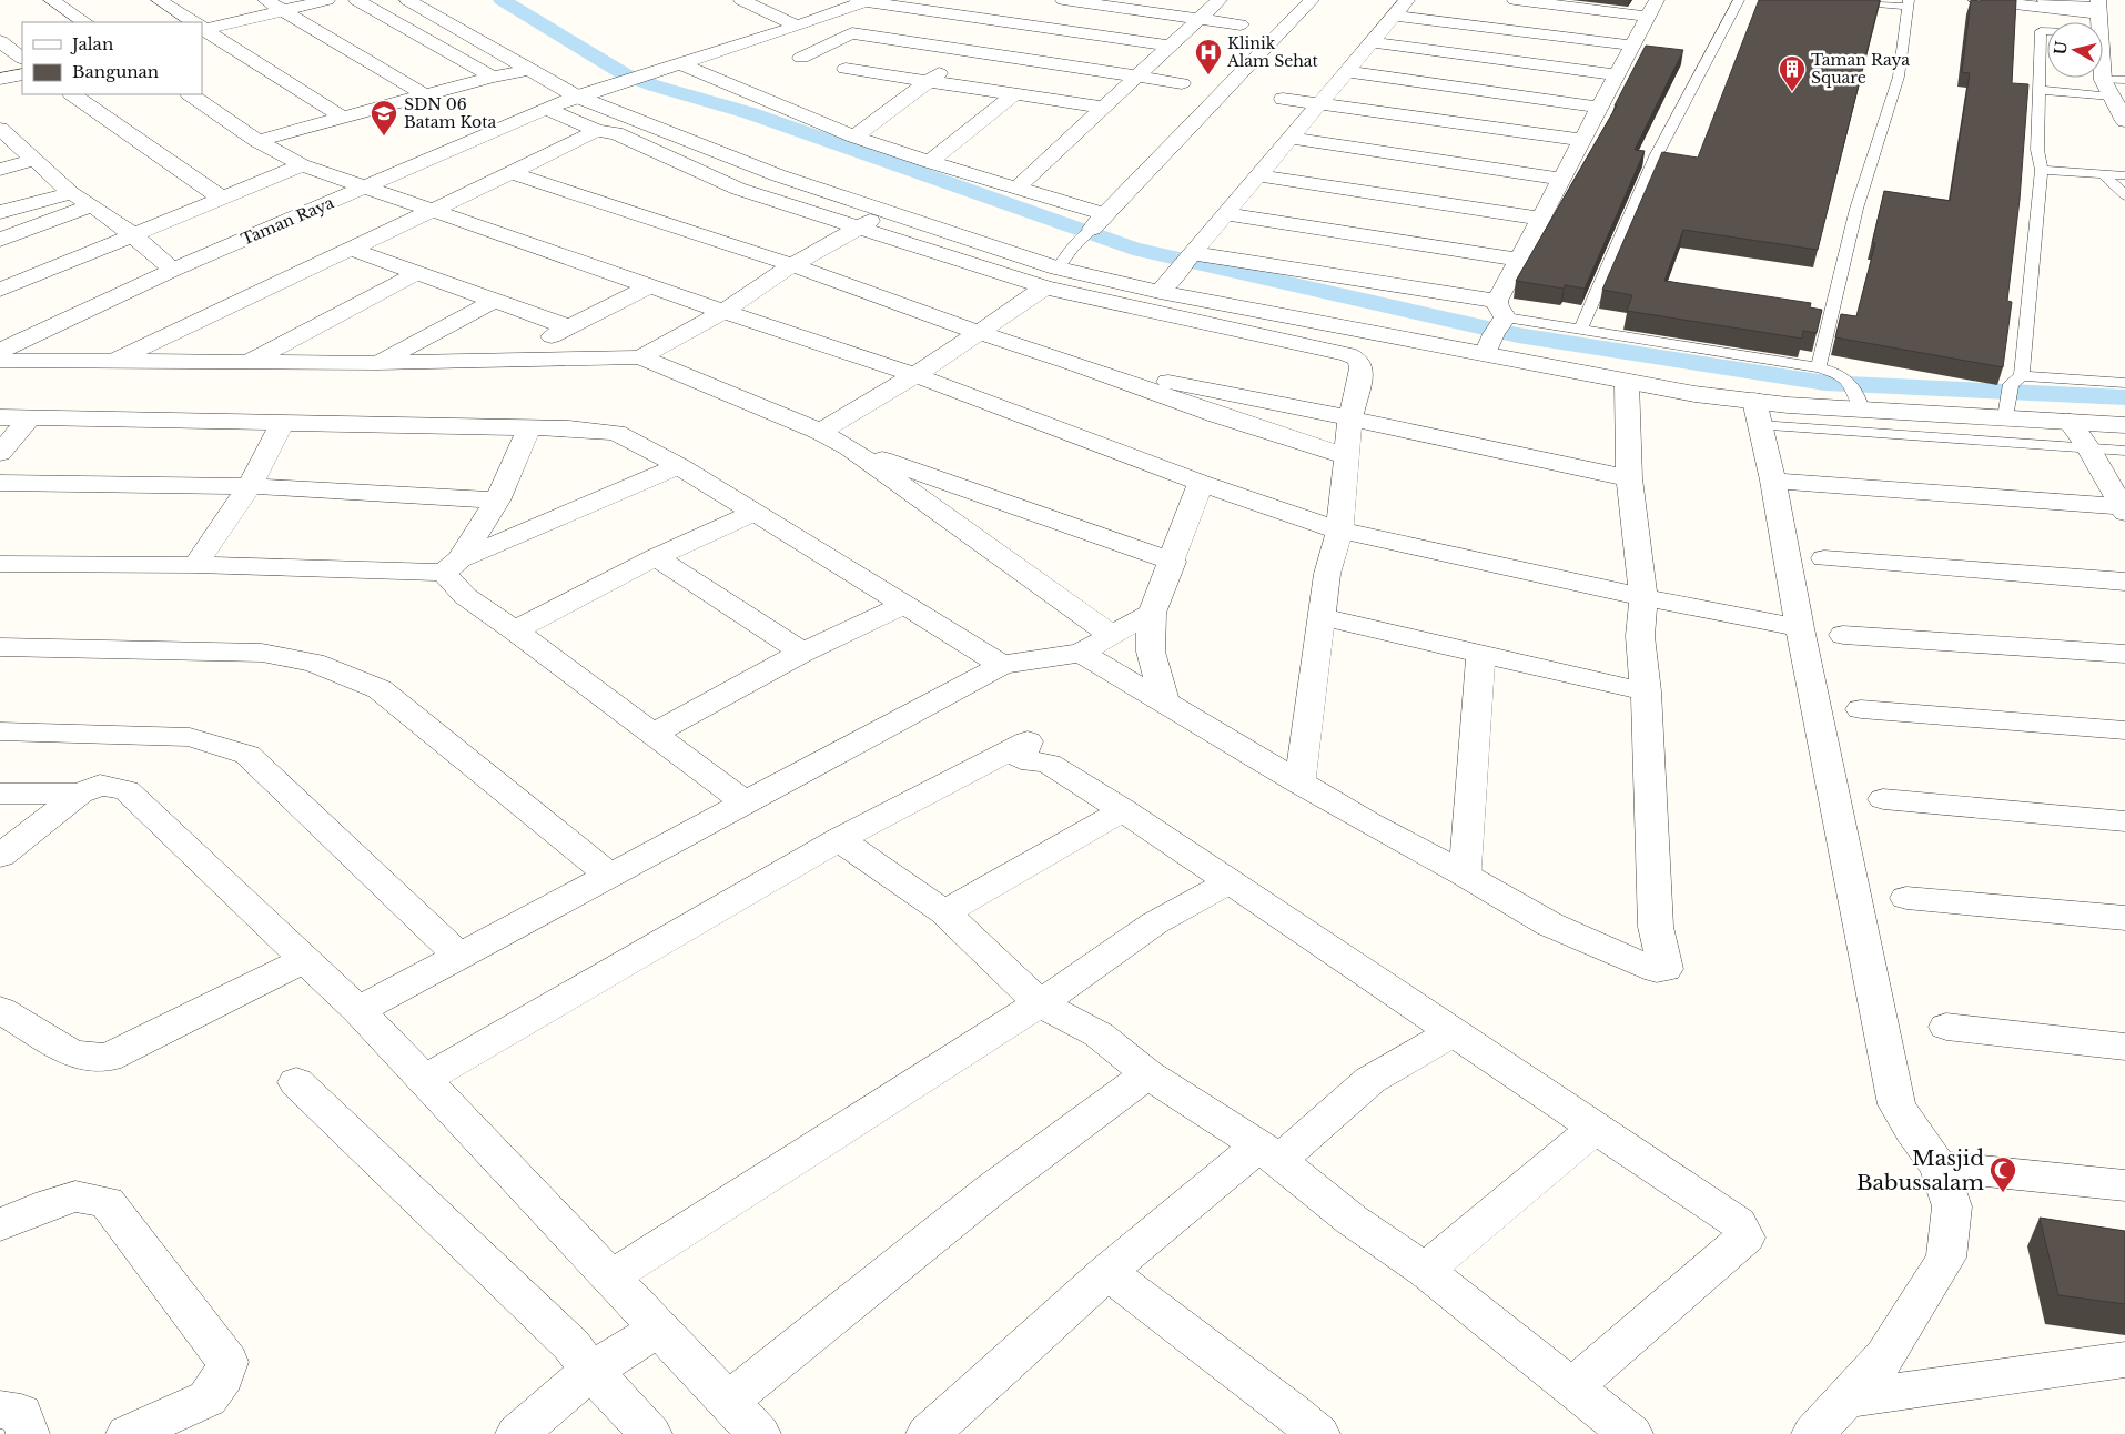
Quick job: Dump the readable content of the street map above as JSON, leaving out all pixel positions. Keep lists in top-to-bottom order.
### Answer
{
  "streets": {
    "street": ["Taman Raya"]
  },
  "places": {
    "hospital": ["Klinik Alam Sehat"],
    "building": ["Taman Raya Square"],
    "school or university": ["SDN 06 Batam Kota"],
    "mosque": ["Masjid Babussalam"]
  },
  "legend": ["Jalan", "Bangunan"],
  "north": "left"
}
